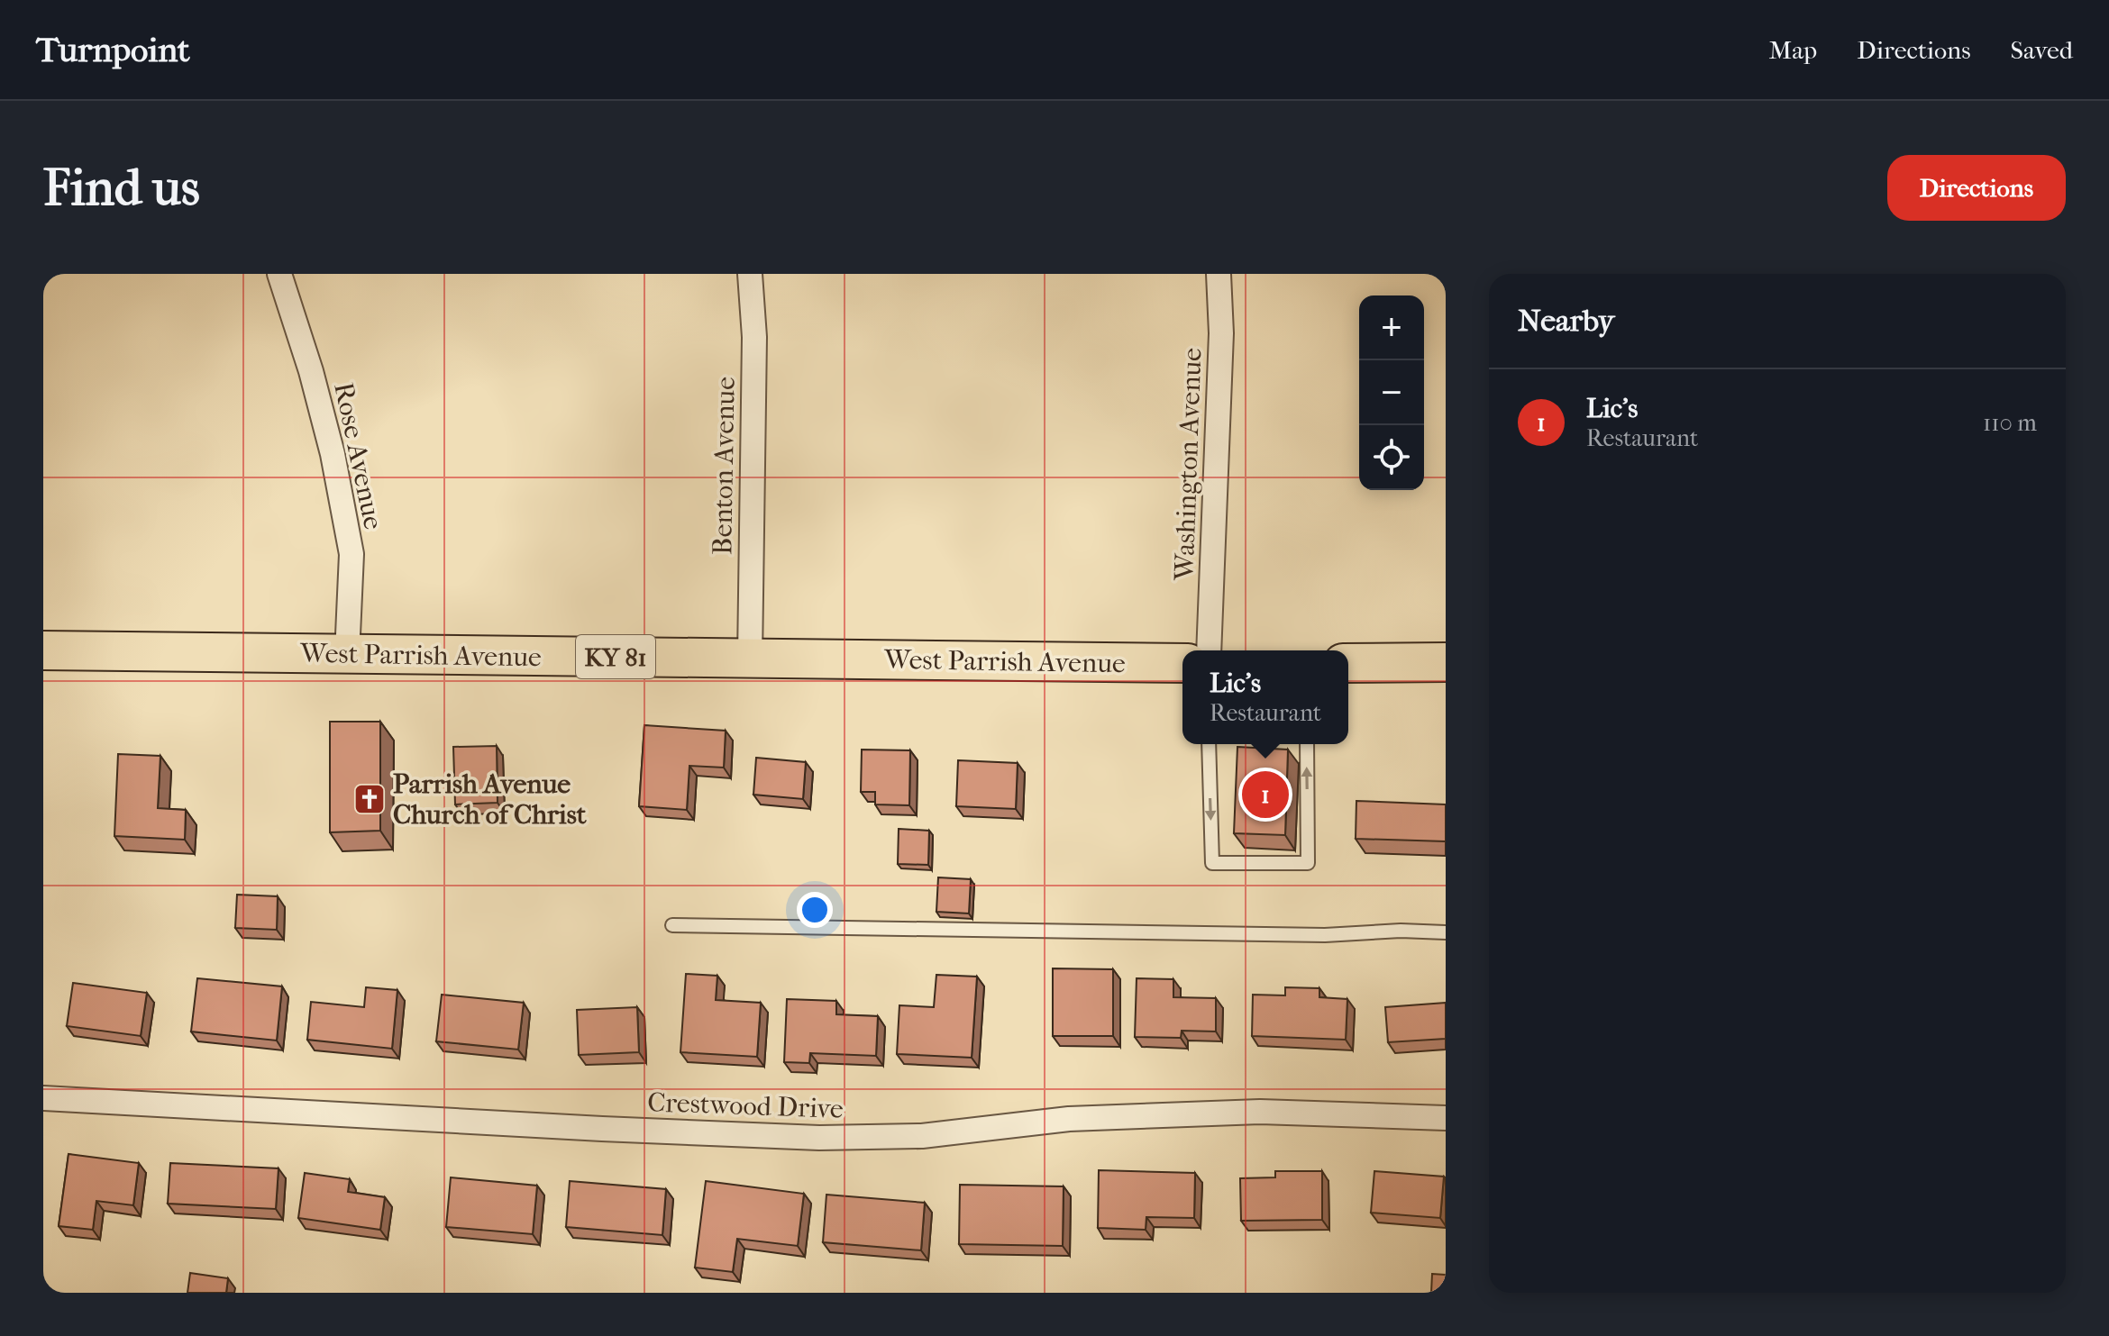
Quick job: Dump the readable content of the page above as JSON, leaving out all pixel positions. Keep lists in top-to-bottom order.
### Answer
{
  "streets": {
    "main road": ["West Parrish Avenue", "KY 81"],
    "street": [
      "Rose Avenue",
      "Washington Avenue",
      "Benton Avenue",
      "Crestwood Drive"
    ]
  },
  "crossings": [
    ["Rose Avenue", "West Parrish Avenue"],
    ["Benton Avenue", "West Parrish Avenue"]
  ],
  "places": {
    "church": ["Parrish Avenue Church of Christ"]
  },
  "page": {
    "header": "Turnpoint",
    "nav": ["Map", "Directions", "Saved"],
    "buttons": "Directions",
    "title": "Find us",
    "heading": "Nearby",
    "map_buttons": ["+", "−"],
    "list": [
      {
        "mark": "1",
        "name": "Lic's",
        "note": "Restaurant",
        "value": "110 m"
      }
    ],
    "popup": ["Lic's", "Restaurant"],
    "pins": "1"
  }
}
